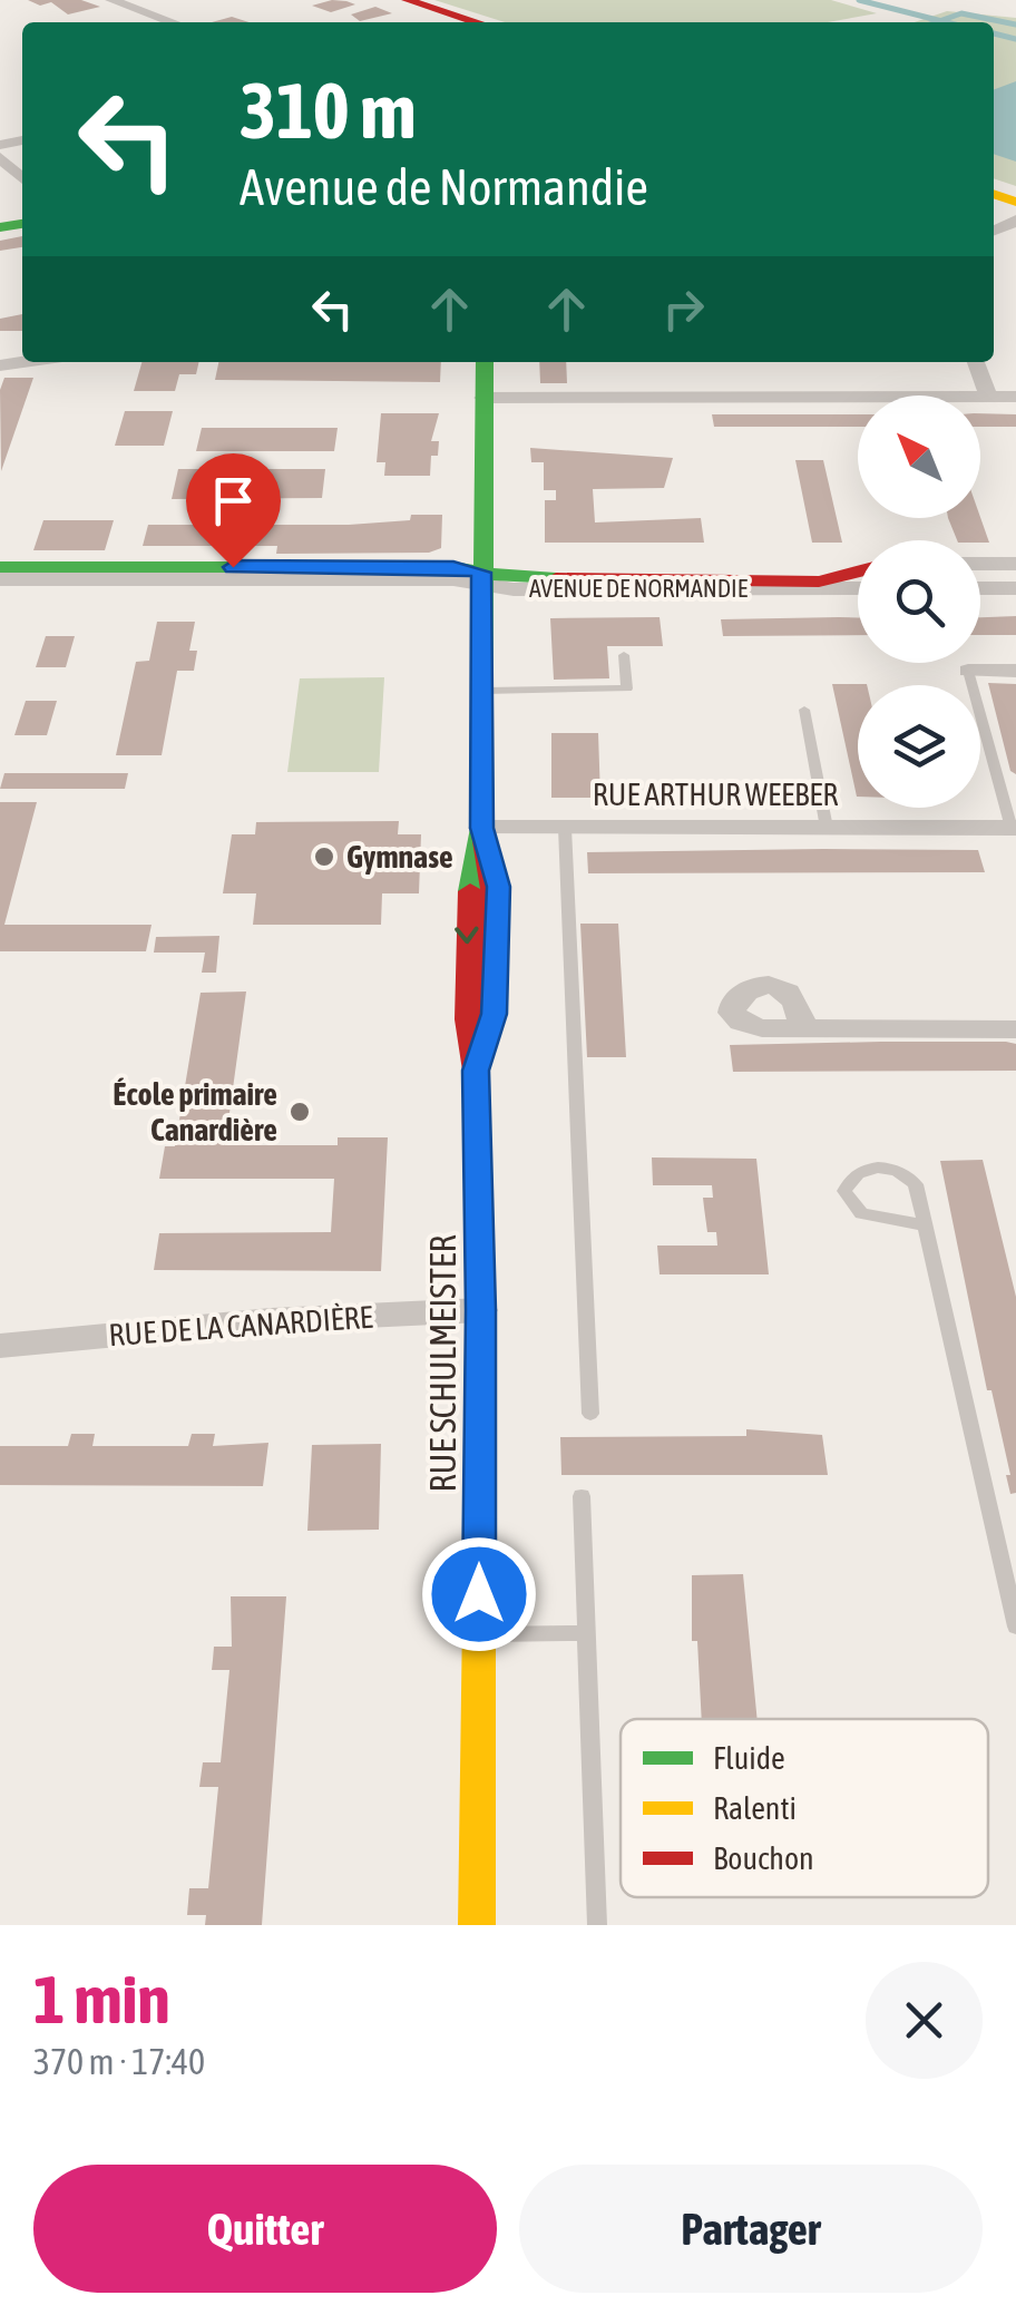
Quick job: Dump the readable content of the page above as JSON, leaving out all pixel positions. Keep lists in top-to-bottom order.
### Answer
{
  "streets": {
    "street": [
      "AVENUE DE NORMANDIE",
      "RUE ARTHUR WEEBER",
      "RUE DE LA CANARDIÈRE",
      "RUE SCHULMEISTER"
    ]
  },
  "crossings": [
    ["AVENUE DE NORMANDIE", "RUE SCHULMEISTER"],
    ["RUE ARTHUR WEEBER", "RUE SCHULMEISTER"],
    ["RUE DE LA CANARDIÈRE", "RUE SCHULMEISTER"]
  ],
  "places": ["Gymnase", "École primaire Canardière"],
  "legend": ["Fluide", "Ralenti", "Bouchon"],
  "north": "top left",
  "page": {
    "turn": ["310 m", "Avenue de Normandie"],
    "heading": ["1 min", "370 m · 17:40"],
    "buttons": ["Quitter", "Partager"]
  }
}
